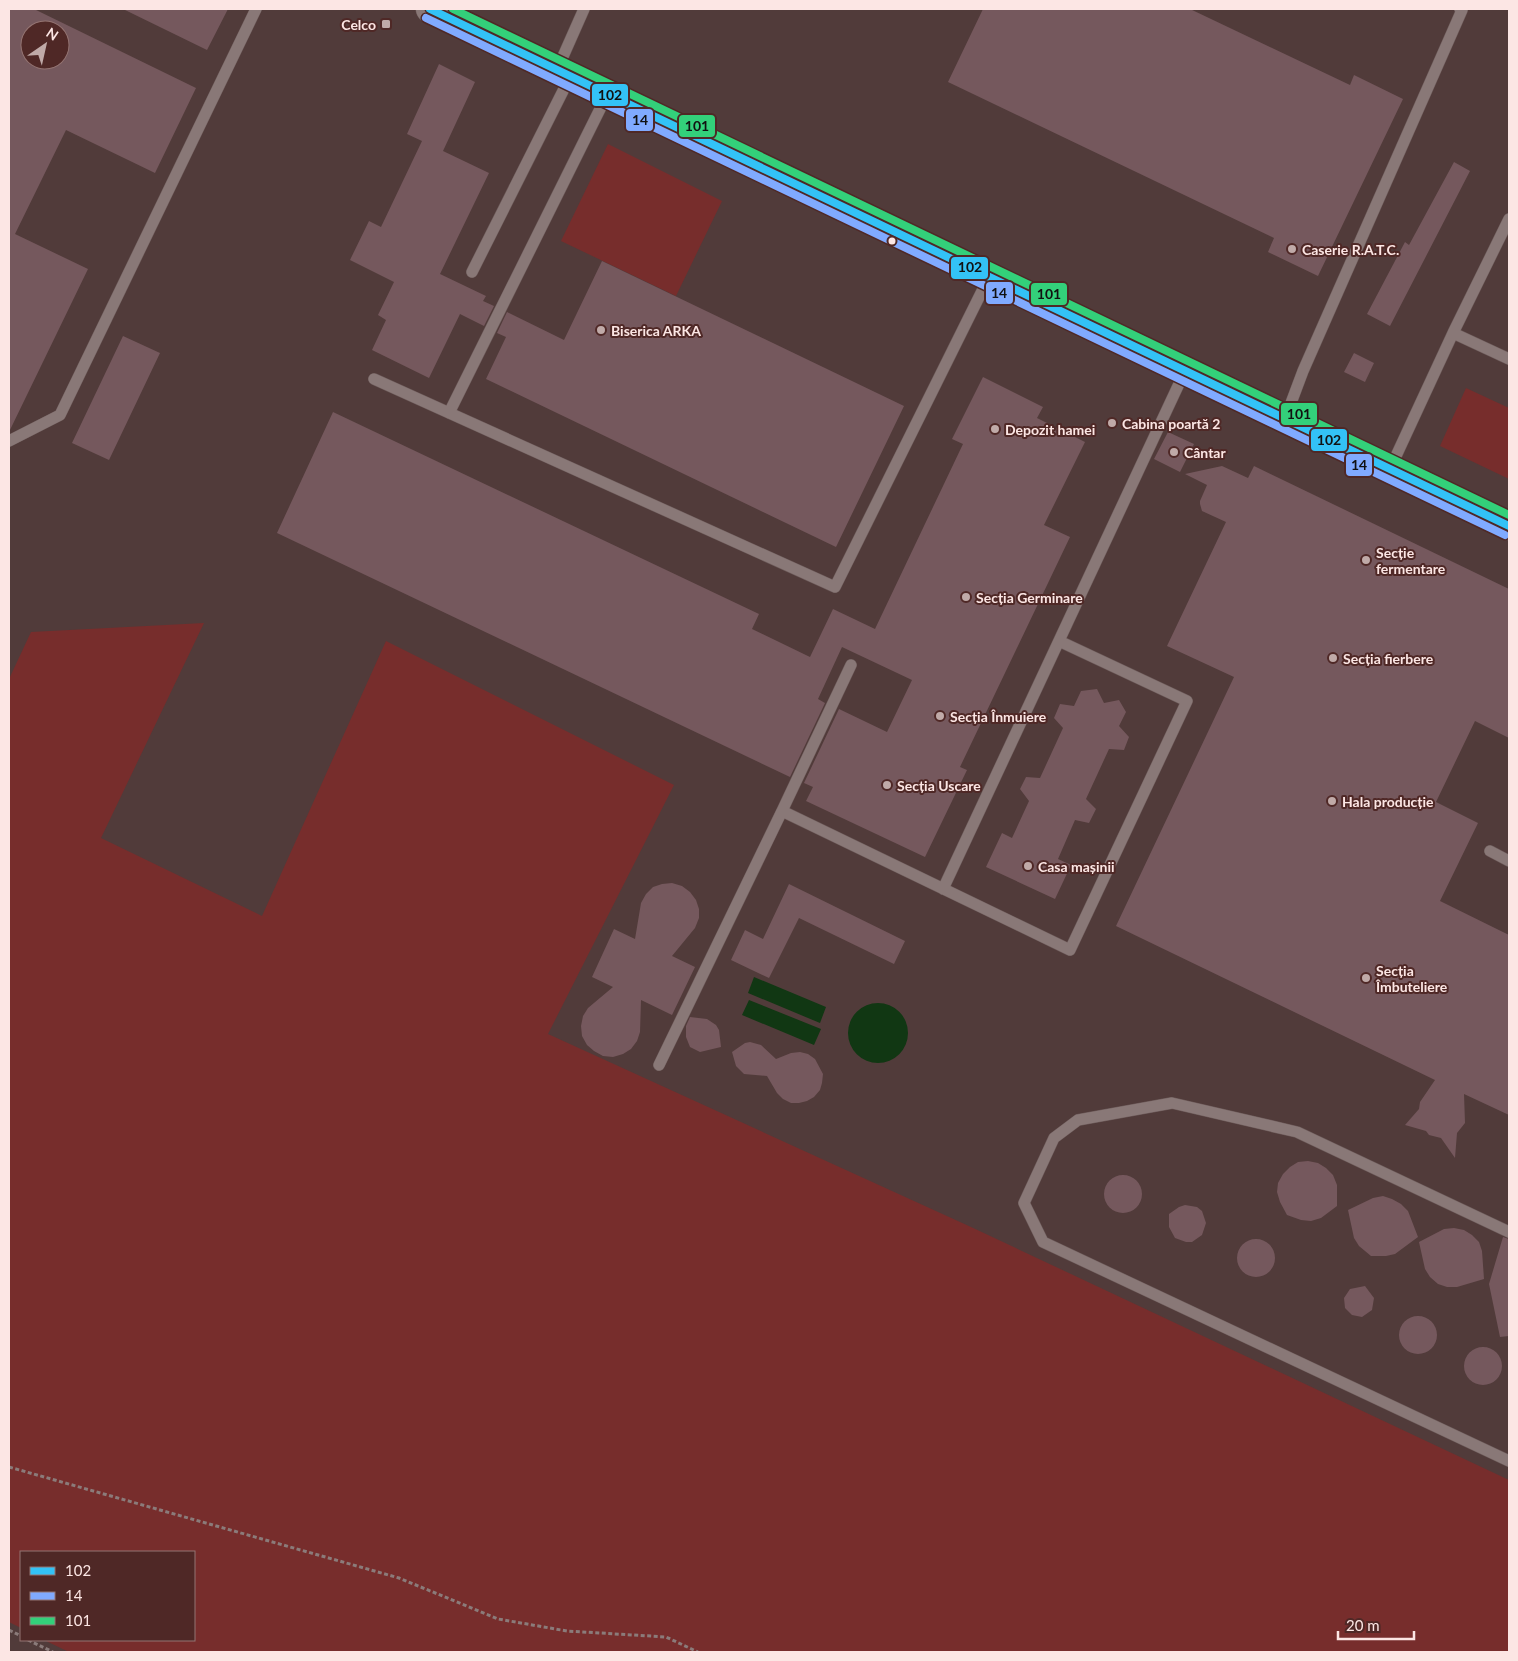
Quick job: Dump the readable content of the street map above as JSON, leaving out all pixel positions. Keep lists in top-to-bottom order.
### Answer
{
  "places": {
    "transit": ["Celco"],
    "other": [
      "Caserie R.A.T.C.",
      "Biserica ARKA",
      "Cabina poartă 2",
      "Depozit hamei",
      "Cântar",
      "Secție fermentare",
      "Secția Germinare",
      "Secția fierbere",
      "Secția Înmuiere",
      "Secția Uscare",
      "Hala producție",
      "Casa mașinii",
      "Secția Îmbuteliere"
    ]
  },
  "lines": ["transit line 102", "transit line 101", "transit line 14"],
  "legend": ["102", "14", "101"],
  "scale_bar": "20 m",
  "north": "top right"
}
